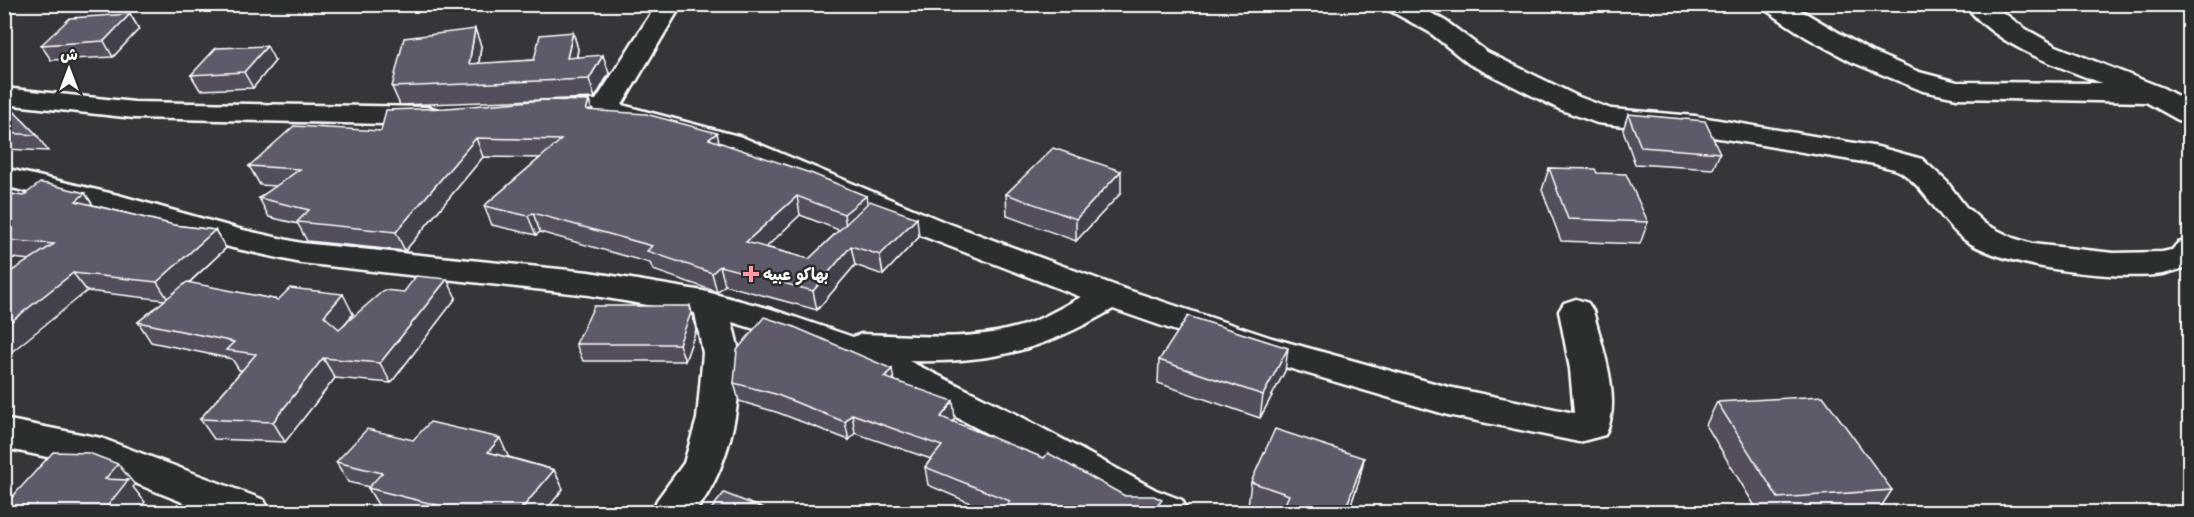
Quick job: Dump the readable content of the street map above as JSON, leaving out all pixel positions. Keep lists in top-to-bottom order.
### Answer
{
  "places": {
    "health": ["بهاكو عبيه"]
  },
  "north": "top"
}
